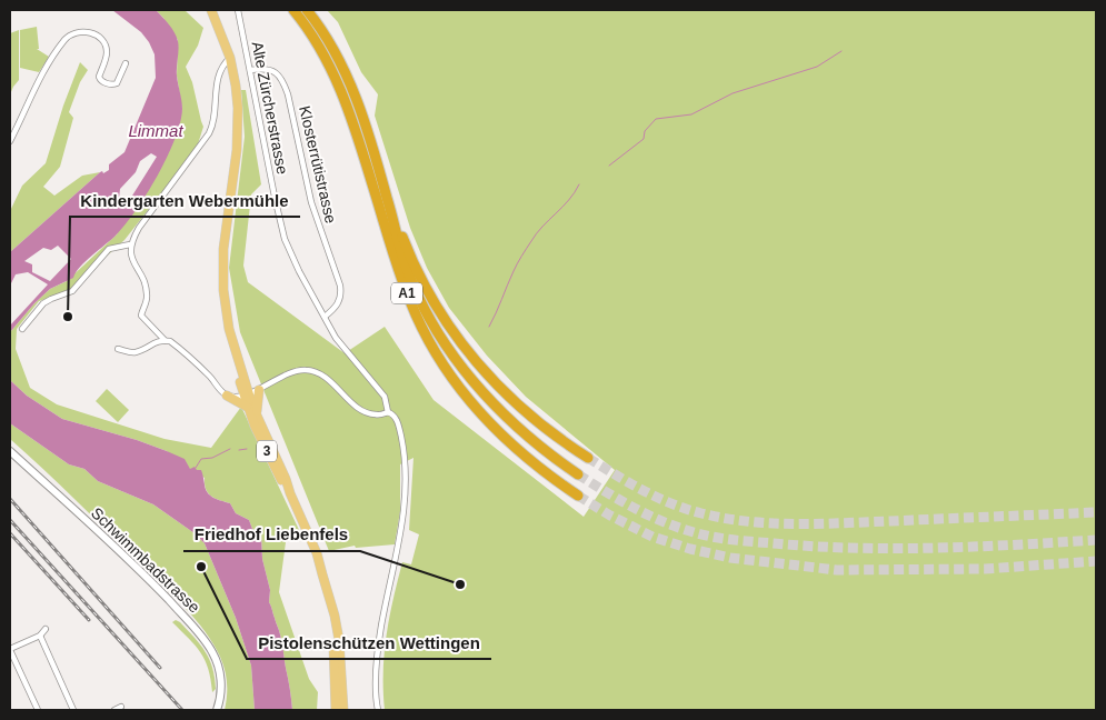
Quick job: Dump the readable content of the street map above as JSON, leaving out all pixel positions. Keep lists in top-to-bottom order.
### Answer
{
  "streets": {
    "highway": ["A1"],
    "main road": ["3", "Schwimmbadstrasse"],
    "street": ["Alte Zürcherstrasse", "Klosterrütistrasse"]
  },
  "crossings": [
    ["Alte Zürcherstrasse", "Klosterrütistrasse"]
  ],
  "water": ["Limmat"],
  "places": ["Kindergarten Webermühle", "Pistolenschützen Wettingen", "Friedhof Liebenfels"]
}
